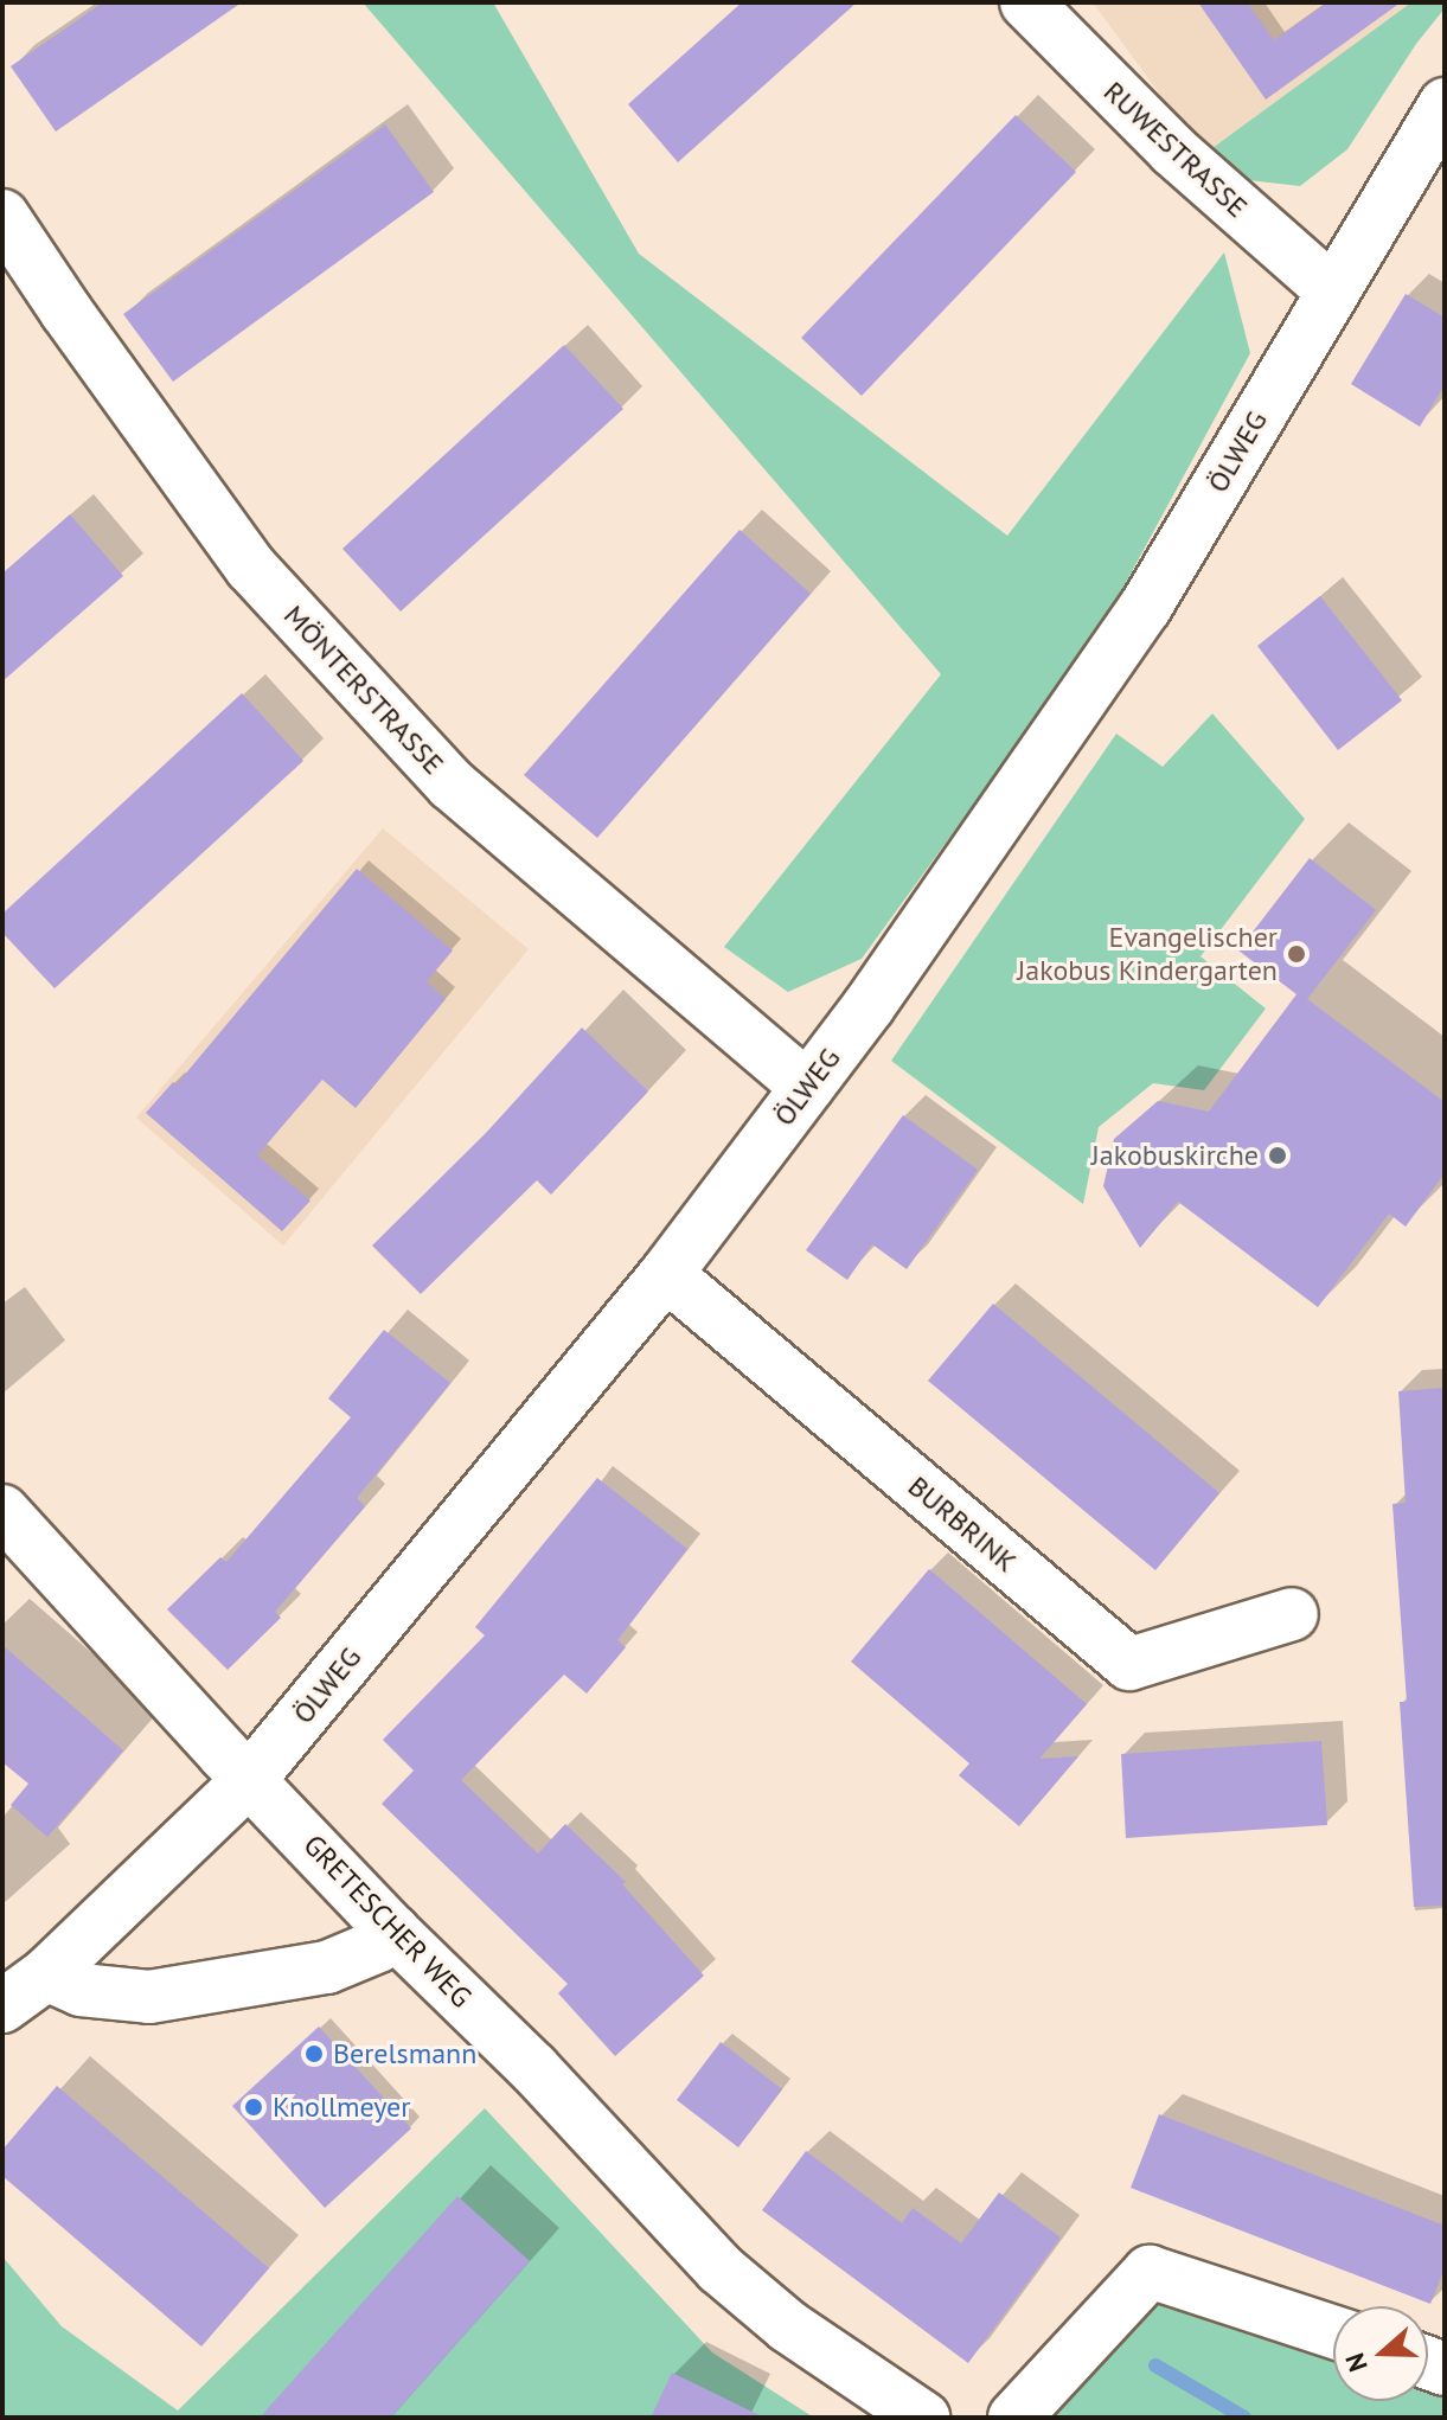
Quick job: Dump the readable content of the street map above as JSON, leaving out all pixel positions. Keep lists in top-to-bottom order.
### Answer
{
  "streets": {
    "street": [
      "RUWESTRASSE",
      "ÖLWEG",
      "MÖNTERSTRASSE",
      "BURBRINK",
      "GRETESCHER WEG"
    ]
  },
  "crossings": [
    ["RUWESTRASSE", "ÖLWEG"],
    ["ÖLWEG", "MÖNTERSTRASSE"],
    ["ÖLWEG", "BURBRINK"],
    ["ÖLWEG", "GRETESCHER WEG"]
  ],
  "places": [
    "Evangelischer Jakobus Kindergarten",
    "Jakobuskirche",
    "Berelsmann",
    "Knollmeyer"
  ],
  "north": "left"
}
